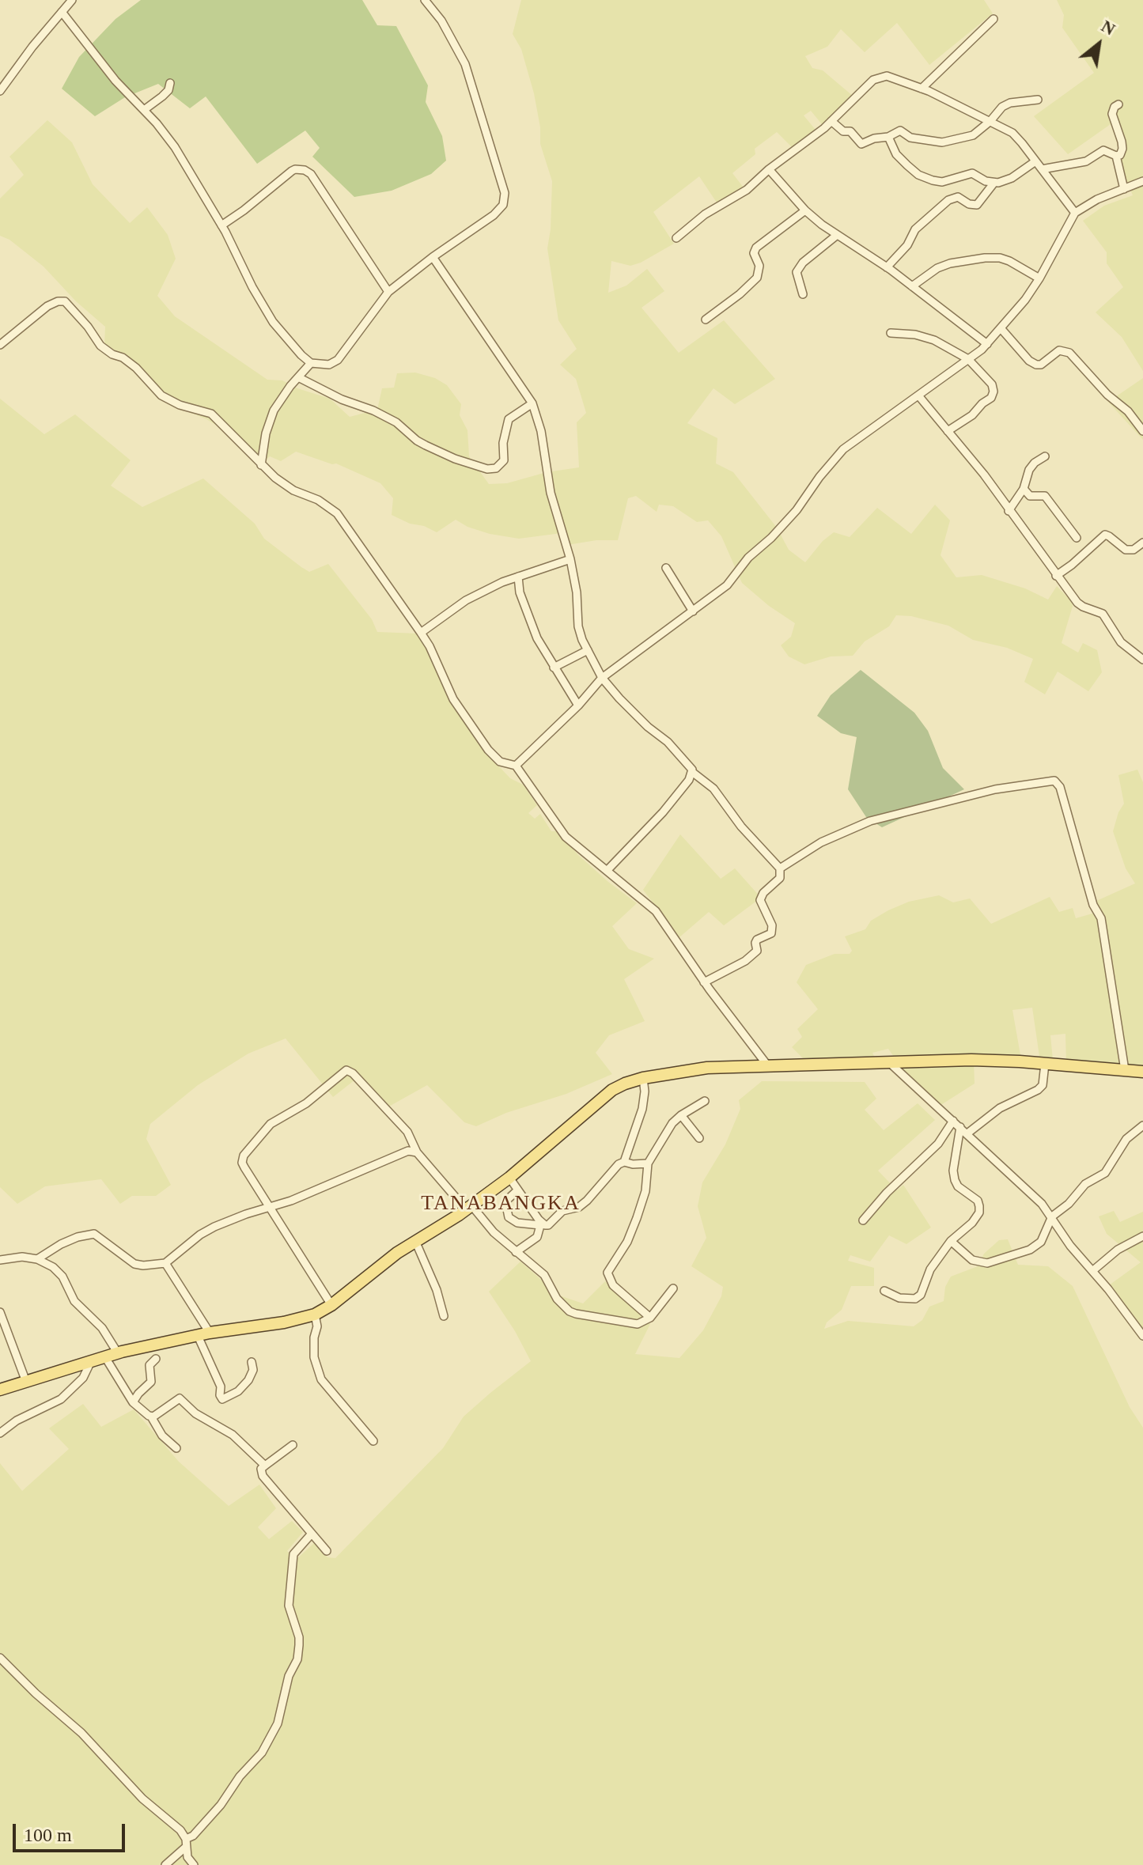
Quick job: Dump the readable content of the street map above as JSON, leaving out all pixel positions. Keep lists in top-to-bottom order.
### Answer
{
  "districts": ["TANABANGKA"],
  "scale_bar": "100 m",
  "north": "top right"
}
